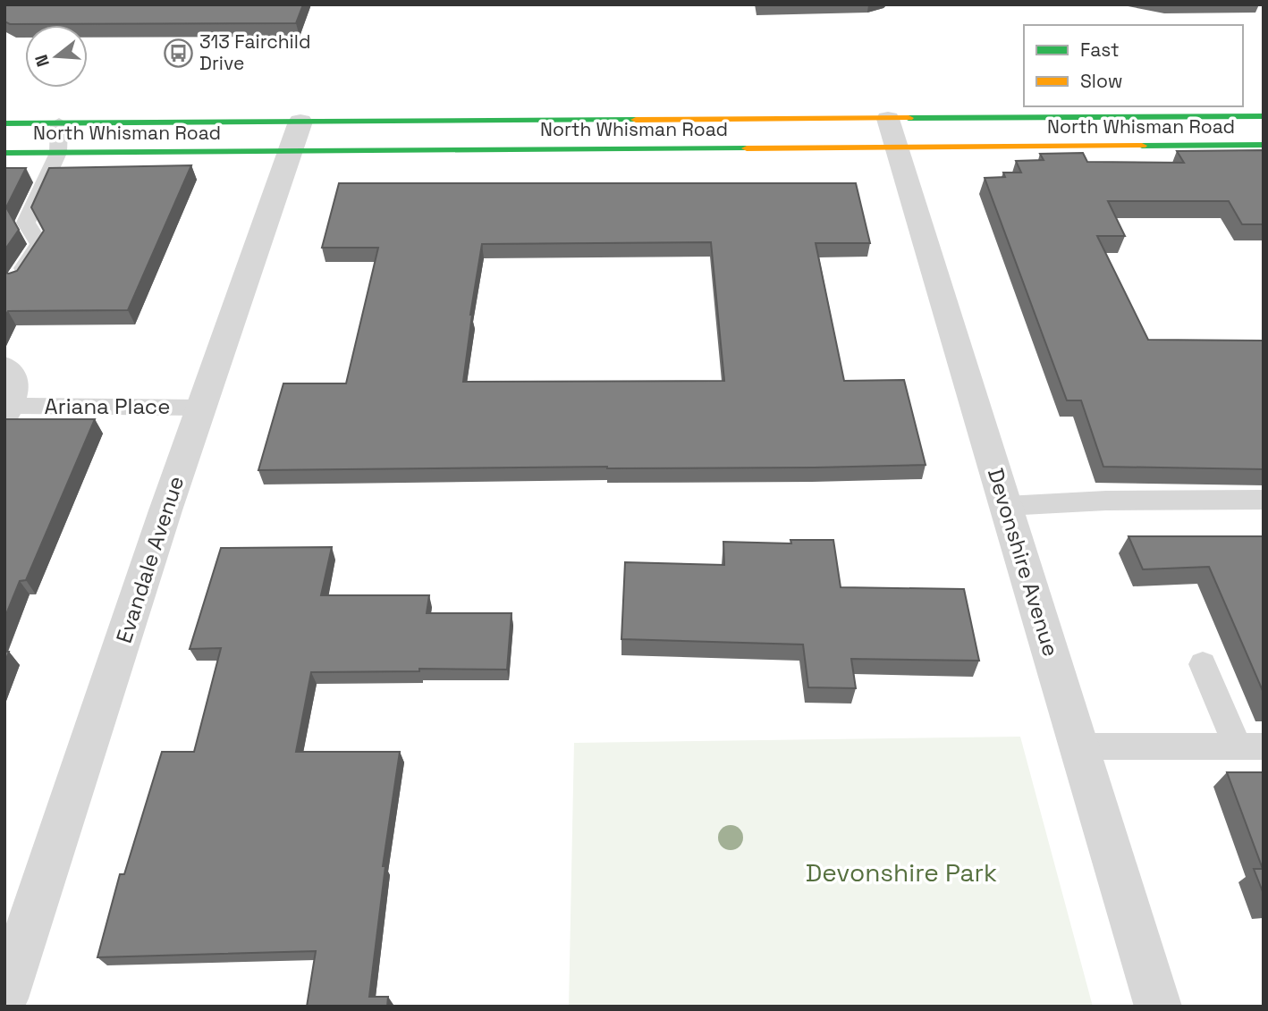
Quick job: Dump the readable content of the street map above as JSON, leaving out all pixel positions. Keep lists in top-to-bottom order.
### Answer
{
  "streets": {
    "main road": ["North Whisman Road"],
    "street": ["Evandale Avenue", "Devonshire Avenue"],
    "lane": ["Ariana Place"]
  },
  "crossings": [
    ["North Whisman Road", "Evandale Avenue"],
    ["North Whisman Road", "Devonshire Avenue"],
    ["Ariana Place", "Evandale Avenue"]
  ],
  "parks": ["Devonshire Park"],
  "places": {
    "bus stop": ["313 Fairchild Drive"]
  },
  "legend": ["Fast", "Slow"],
  "north": "left"
}
